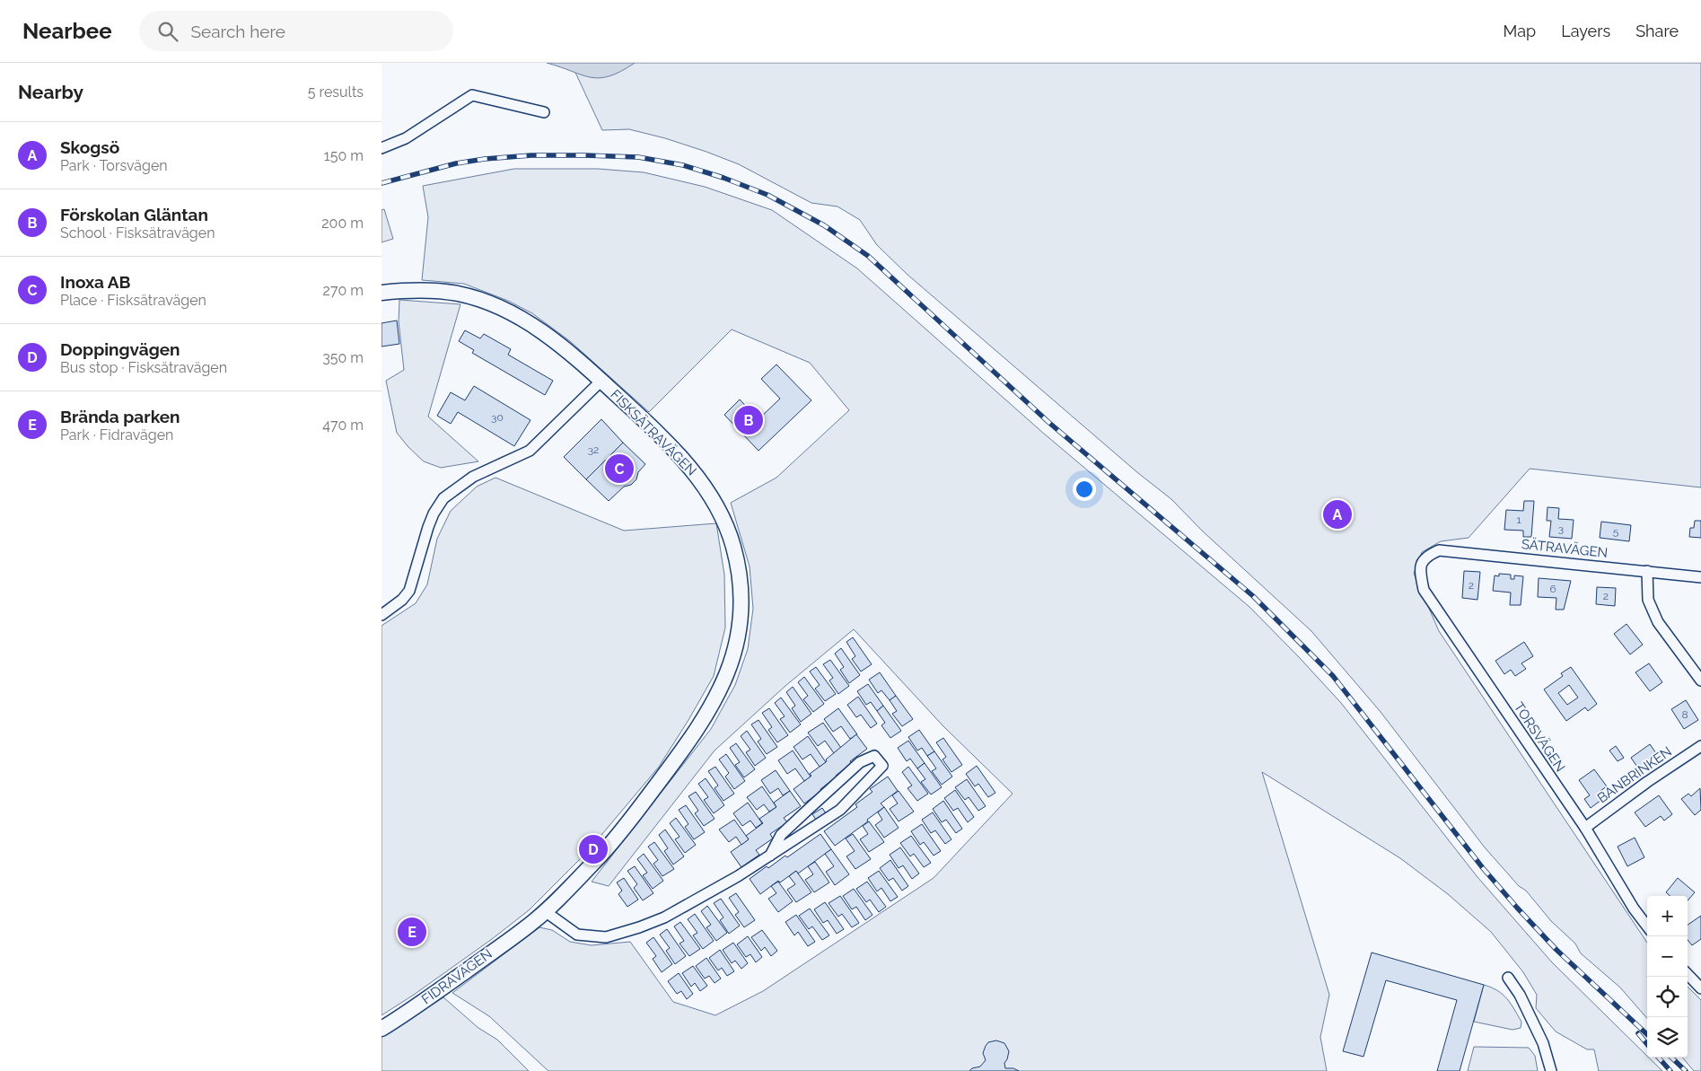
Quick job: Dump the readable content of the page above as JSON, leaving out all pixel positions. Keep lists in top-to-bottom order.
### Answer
{
  "streets": {
    "street": [
      "FISKSÄTRAVÄGEN",
      "SÄTRAVÄGEN",
      "TORSVÄGEN",
      "BANBRINKEN",
      "FIDRAVÄGEN"
    ]
  },
  "crossings": [
    ["FISKSÄTRAVÄGEN", "FIDRAVÄGEN"],
    ["SÄTRAVÄGEN", "TORSVÄGEN"],
    ["TORSVÄGEN", "BANBRINKEN"]
  ],
  "house_numbers": [
    "30",
    "32",
    "1",
    "3",
    "5",
    "2",
    "6",
    "2",
    "8"
  ],
  "page": {
    "header": "Nearbee",
    "search": "Search here",
    "nav": ["Map", "Layers", "Share"],
    "heading": ["Nearby", "5 results"],
    "list": [
      {
        "mark": "A",
        "name": "Skogsö",
        "note": "Park · Torsvägen",
        "value": "150 m"
      },
      {
        "mark": "B",
        "name": "Förskolan Gläntan",
        "note": "School · Fisksätravägen",
        "value": "200 m"
      },
      {
        "mark": "C",
        "name": "Inoxa AB",
        "note": "Place · Fisksätravägen",
        "value": "270 m"
      },
      {
        "mark": "D",
        "name": "Doppingvägen",
        "note": "Bus stop · Fisksätravägen",
        "value": "350 m"
      },
      {
        "mark": "E",
        "name": "Brända parken",
        "note": "Park · Fidravägen",
        "value": "470 m"
      }
    ],
    "pins": [
      "B",
      "C",
      "A",
      "D",
      "E"
    ],
    "map_buttons": ["+", "−"]
  }
}
